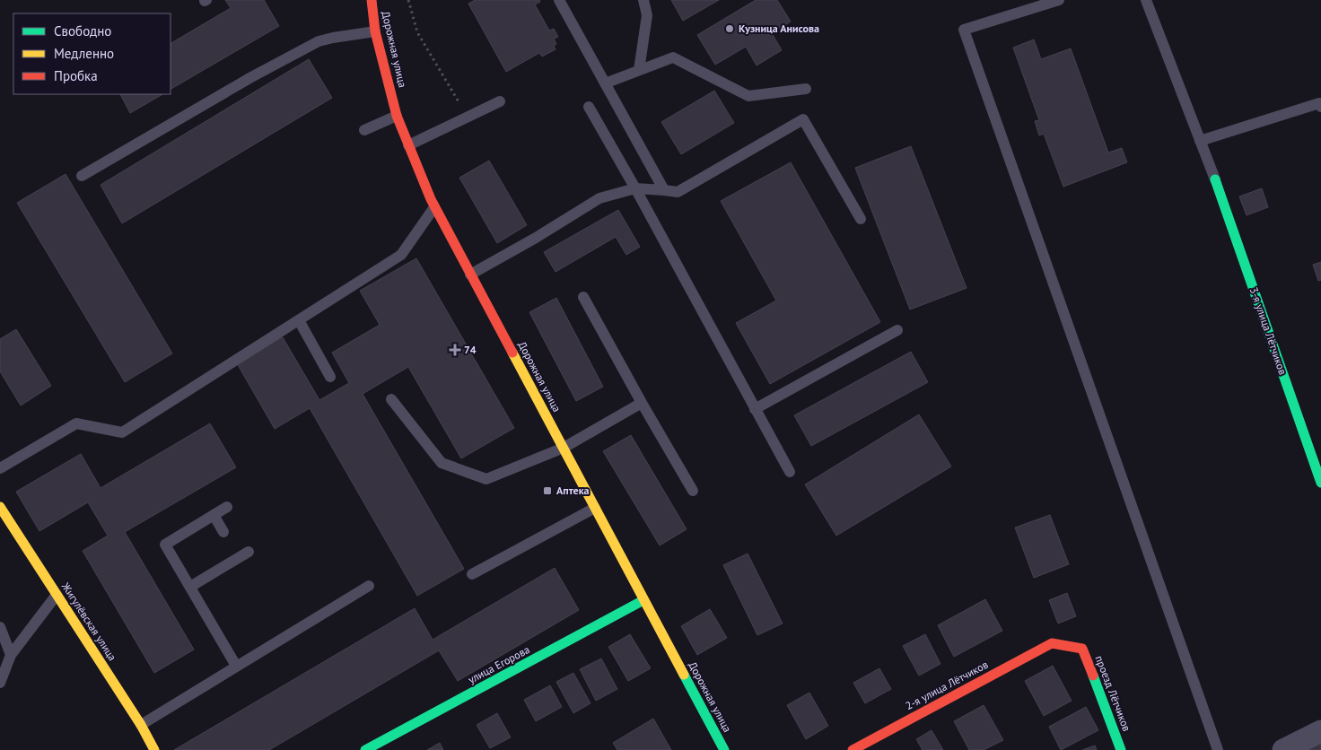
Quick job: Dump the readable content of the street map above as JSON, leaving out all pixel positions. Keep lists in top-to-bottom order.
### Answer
{
  "streets": {
    "street": [
      "Дорожная улица",
      "3-я улица Лётчиков",
      "Жигулёвская улица",
      "улица Егорова",
      "2-я улица Лётчиков",
      "проезд Лётчиков"
    ]
  },
  "crossings": [
    ["Дорожная улица", "улица Егорова"],
    ["2-я улица Лётчиков", "проезд Лётчиков"]
  ],
  "places": {
    "other": ["Кузница Анисова"],
    "health": ["74"],
    "transit": ["Аптека"]
  },
  "legend": ["Свободно", "Медленно", "Пробка"]
}
